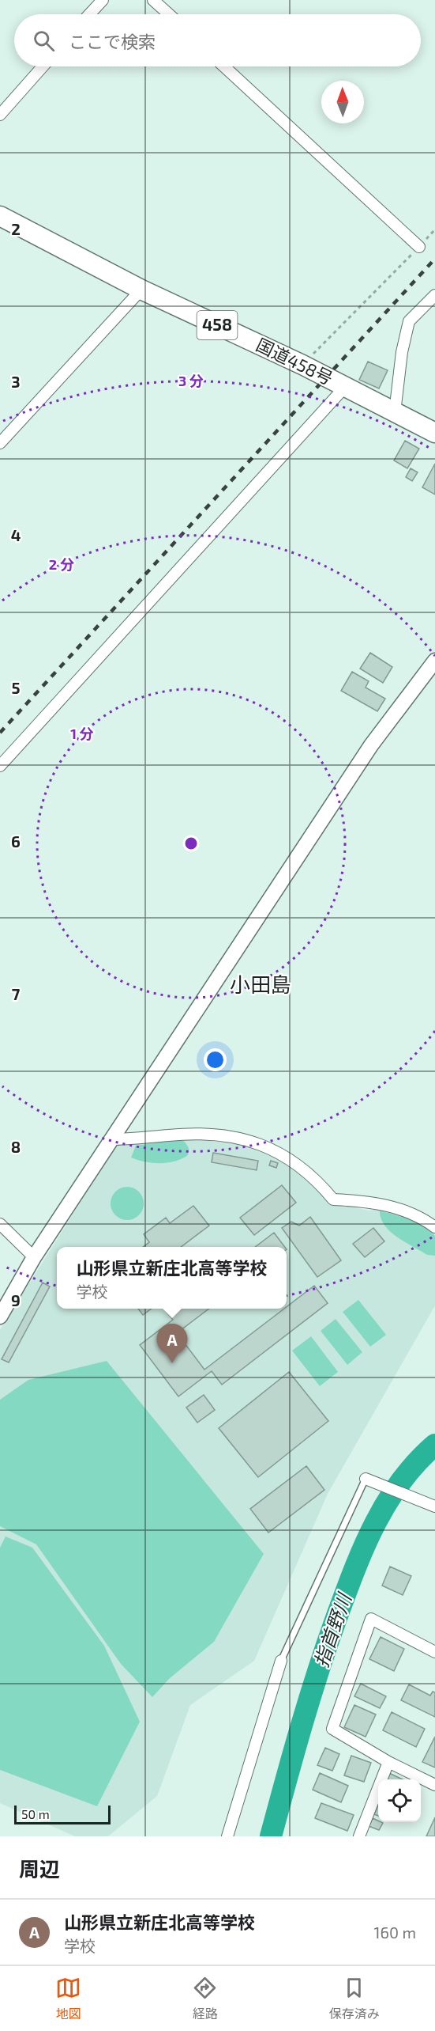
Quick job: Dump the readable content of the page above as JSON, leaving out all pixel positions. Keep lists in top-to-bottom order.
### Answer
{
  "streets": {
    "highway": ["458", "国道458号"]
  },
  "districts": ["小田島"],
  "water": ["指首野川"],
  "scale_bar": "50 m",
  "north": "top",
  "page": {
    "search": "ここで検索",
    "popup": ["山形県立新庄北高等学校", "学校"],
    "pins": "A",
    "scale": "50 m",
    "heading": "周辺",
    "list": [
      {
        "mark": "A",
        "name": "山形県立新庄北高等学校",
        "note": "学校",
        "value": "160 m"
      }
    ],
    "nav": ["地図", "経路", "保存済み"]
  },
  "grid": {
    "rows": [
      "2",
      "3",
      "4",
      "5",
      "6",
      "7",
      "8",
      "9"
    ]
  },
  "rings": ["3 分", "2 分", "1 分"]
}
